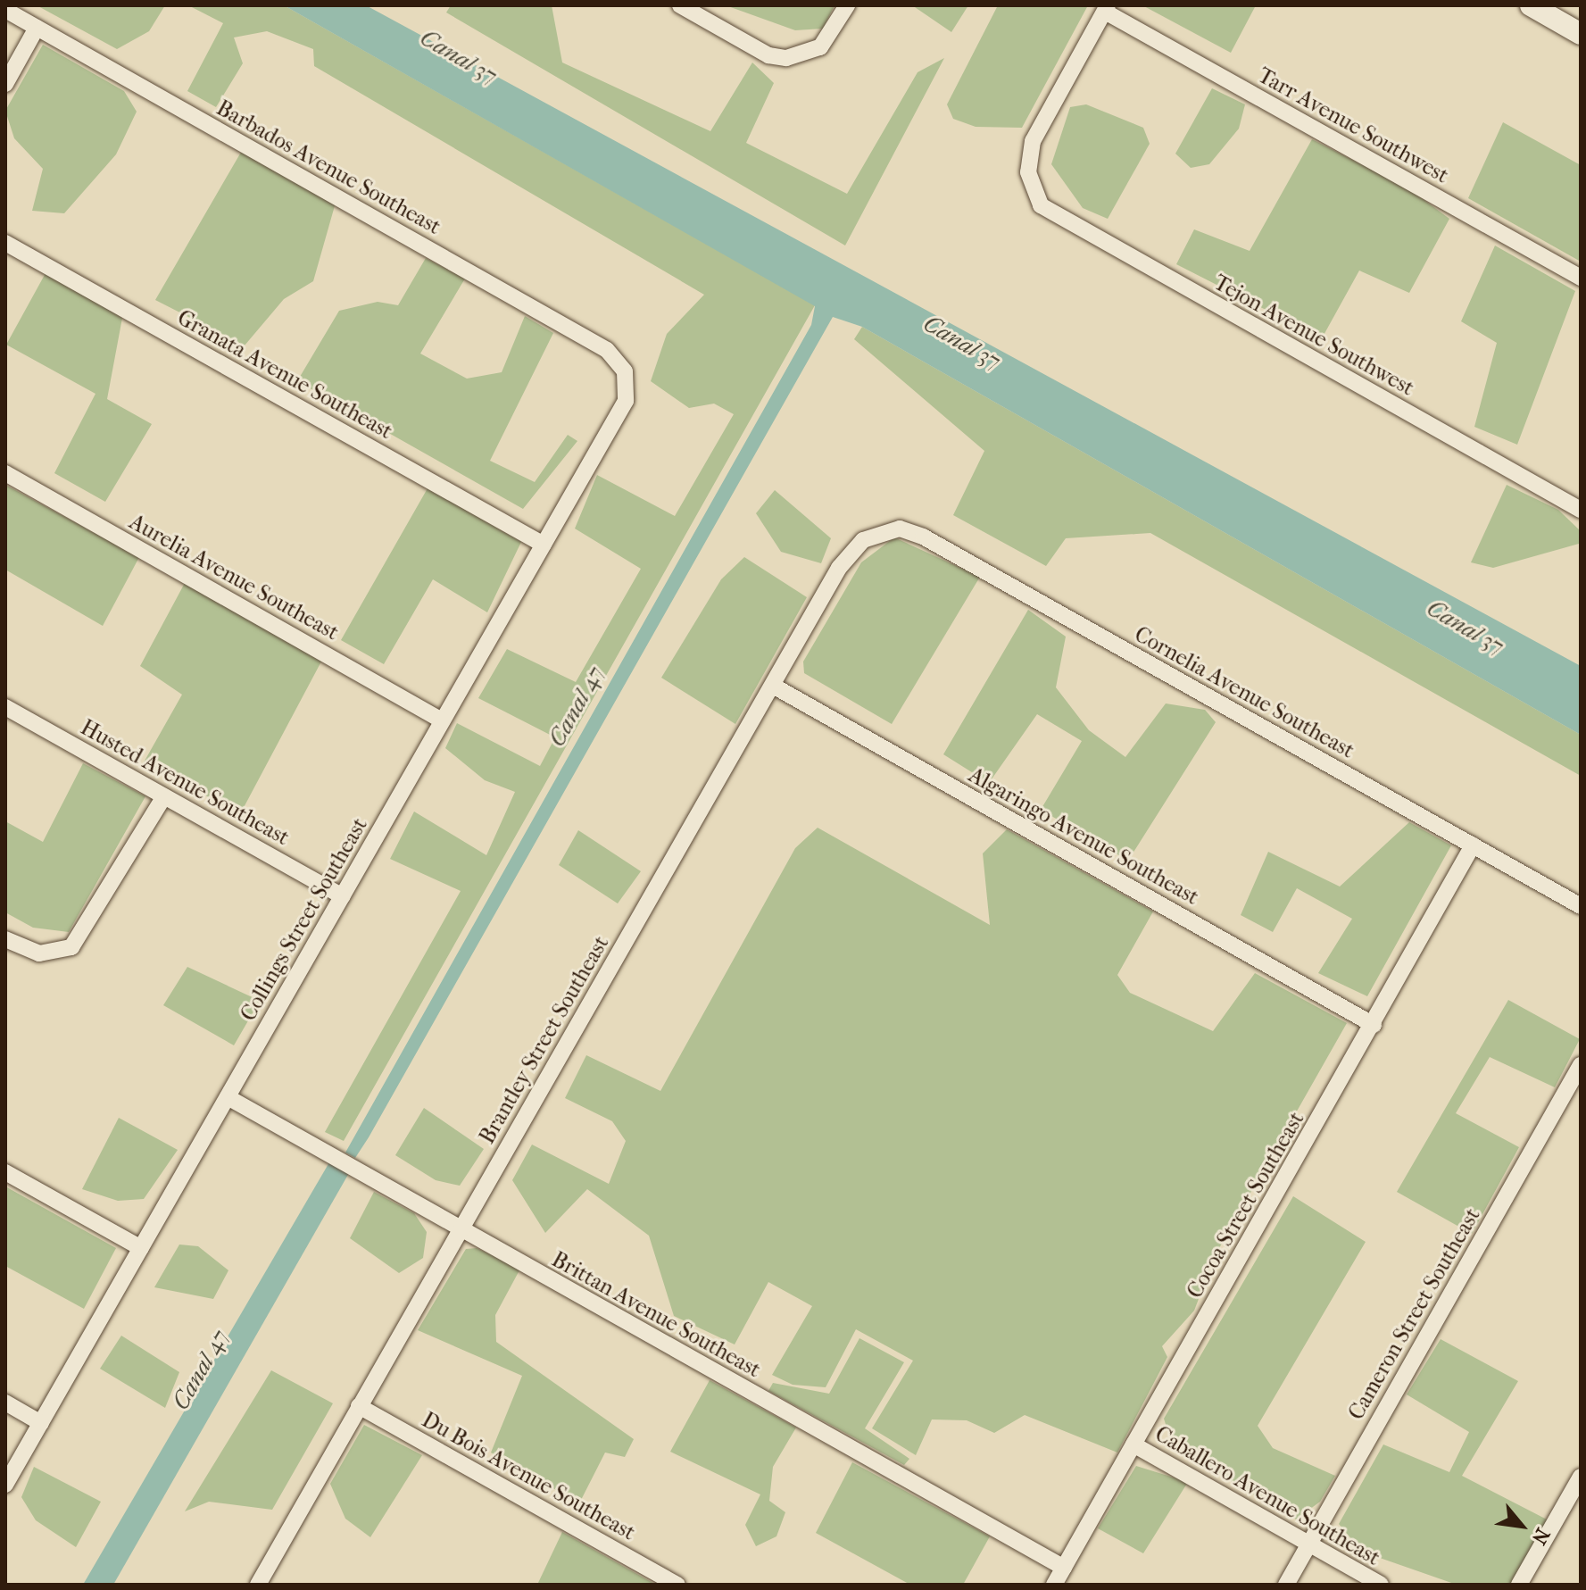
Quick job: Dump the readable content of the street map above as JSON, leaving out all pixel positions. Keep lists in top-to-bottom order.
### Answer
{
  "streets": {
    "street": [
      "Tarr Avenue Southwest",
      "Barbados Avenue Southeast",
      "Tejon Avenue Southwest",
      "Granata Avenue Southeast",
      "Aurelia Avenue Southeast",
      "Cornelia Avenue Southeast",
      "Husted Avenue Southeast",
      "Algaringo Avenue Southeast",
      "Collings Street Southeast",
      "Brantley Street Southeast",
      "Cocoa Street Southeast",
      "Cameron Street Southeast",
      "Brittan Avenue Southeast",
      "Du Bois Avenue Southeast",
      "Caballero Avenue Southeast"
    ]
  },
  "crossings": [
    ["Tarr Avenue Southwest", "Tejon Avenue Southwest"],
    ["Barbados Avenue Southeast", "Collings Street Southeast"],
    ["Granata Avenue Southeast", "Collings Street Southeast"],
    ["Aurelia Avenue Southeast", "Collings Street Southeast"],
    ["Cornelia Avenue Southeast", "Brantley Street Southeast"],
    ["Cornelia Avenue Southeast", "Cocoa Street Southeast"],
    ["Husted Avenue Southeast", "Collings Street Southeast"],
    ["Algaringo Avenue Southeast", "Brantley Street Southeast"],
    ["Algaringo Avenue Southeast", "Cocoa Street Southeast"],
    ["Collings Street Southeast", "Brittan Avenue Southeast"],
    ["Brantley Street Southeast", "Brittan Avenue Southeast"],
    ["Brantley Street Southeast", "Du Bois Avenue Southeast"],
    ["Cocoa Street Southeast", "Brittan Avenue Southeast"],
    ["Cocoa Street Southeast", "Caballero Avenue Southeast"],
    ["Cameron Street Southeast", "Caballero Avenue Southeast"]
  ],
  "water": ["Canal 37", "Canal 47"],
  "north": "bottom right"
}
